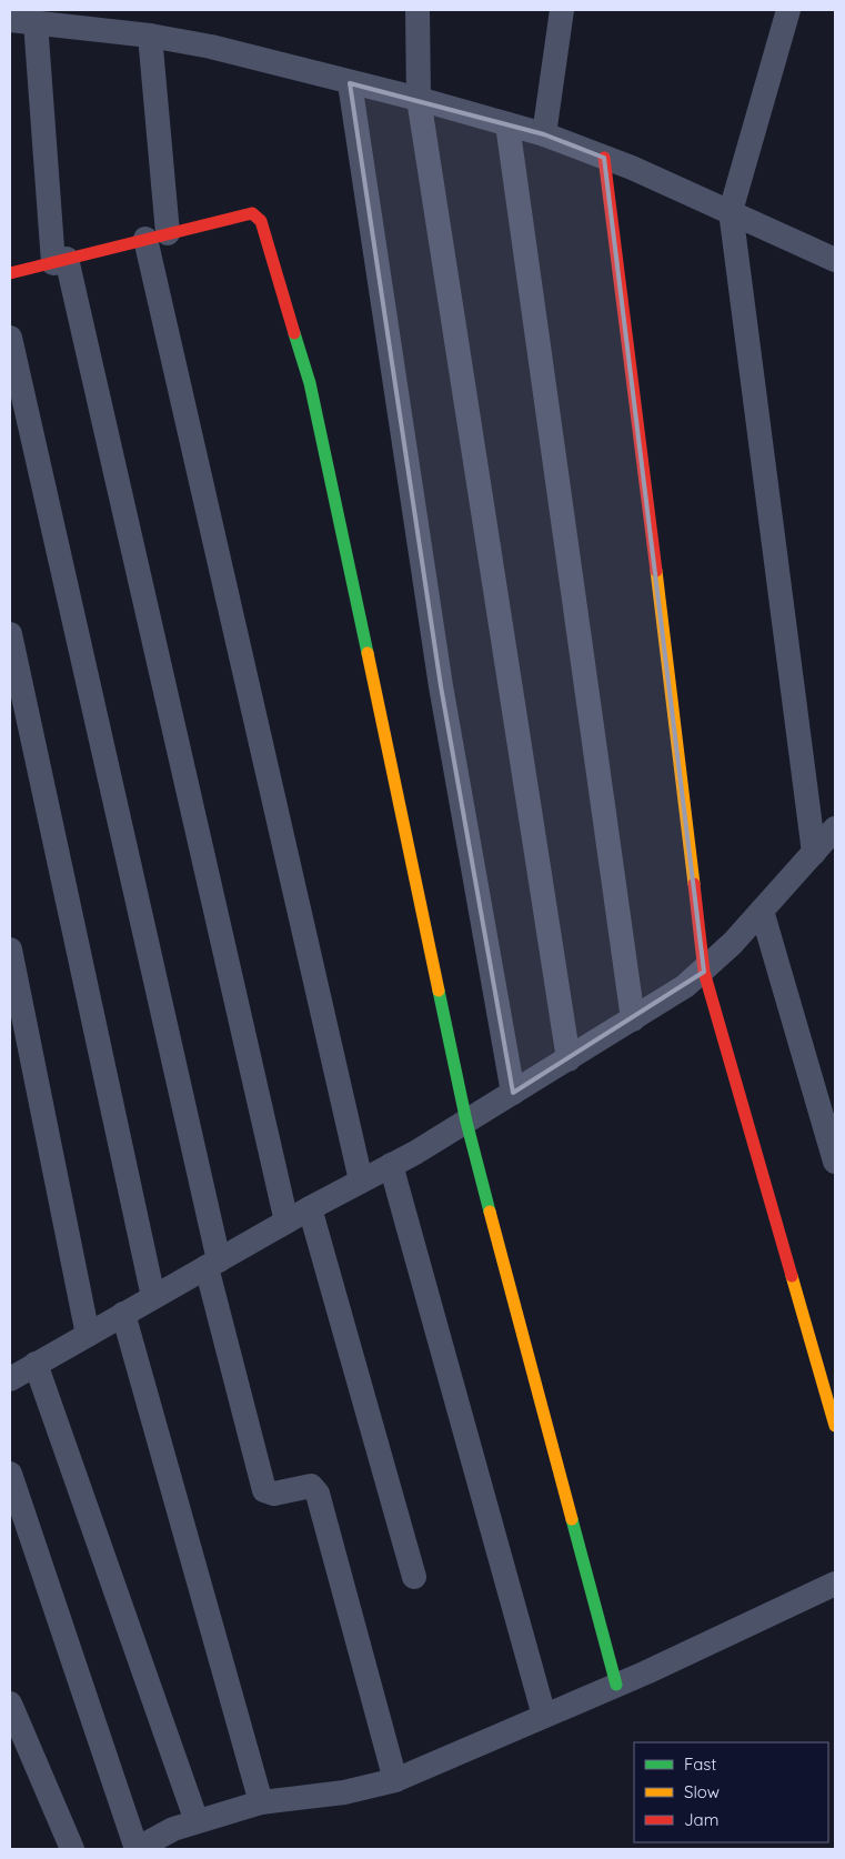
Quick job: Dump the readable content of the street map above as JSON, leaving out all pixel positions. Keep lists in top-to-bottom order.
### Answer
{
  "legend": ["Fast", "Slow", "Jam"]
}
